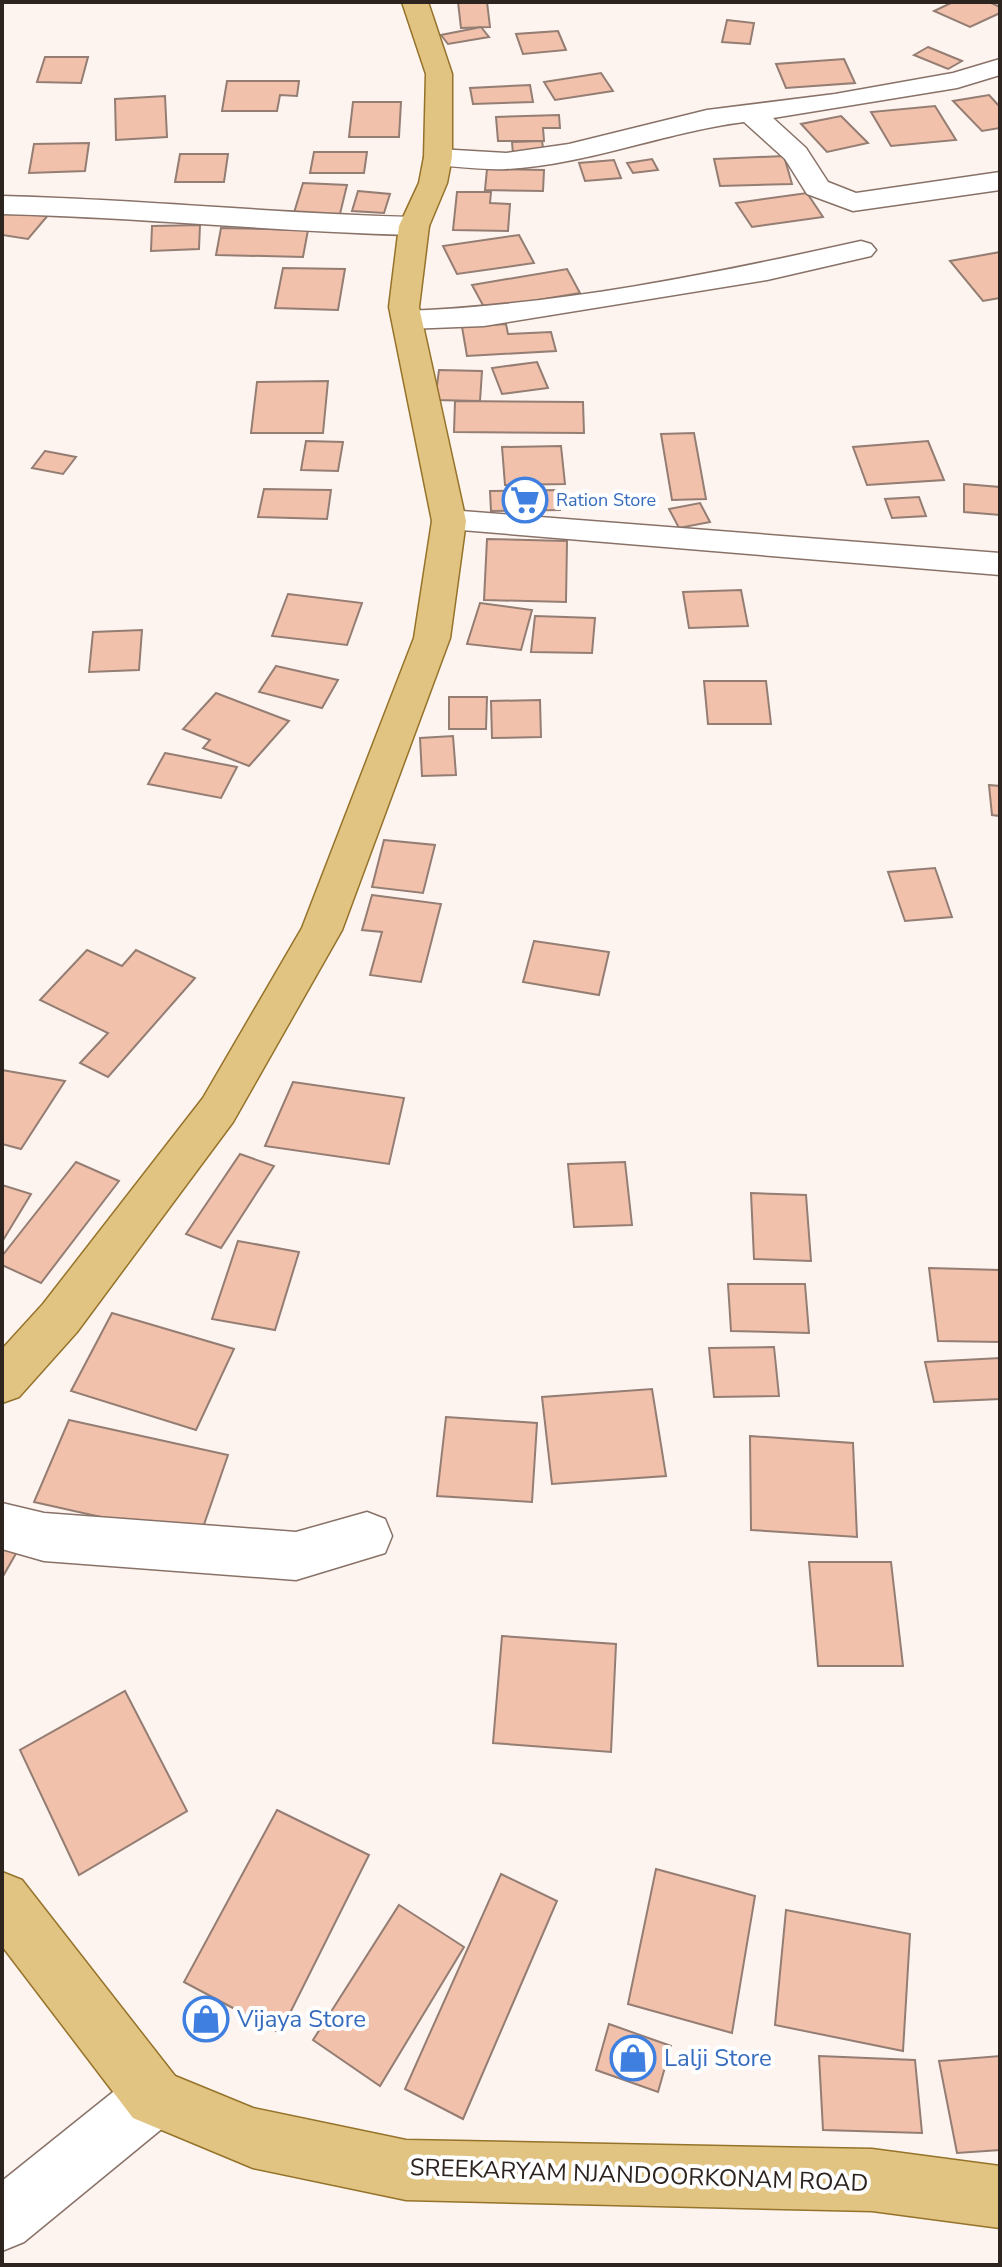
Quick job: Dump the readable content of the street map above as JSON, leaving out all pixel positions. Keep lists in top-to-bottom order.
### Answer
{
  "streets": {
    "main road": ["SREEKARYAM NJANDOORKONAM ROAD"]
  },
  "places": {
    "supermarket": ["Ration Store"],
    "shop": ["Vijaya Store", "Lalji Store"]
  }
}
